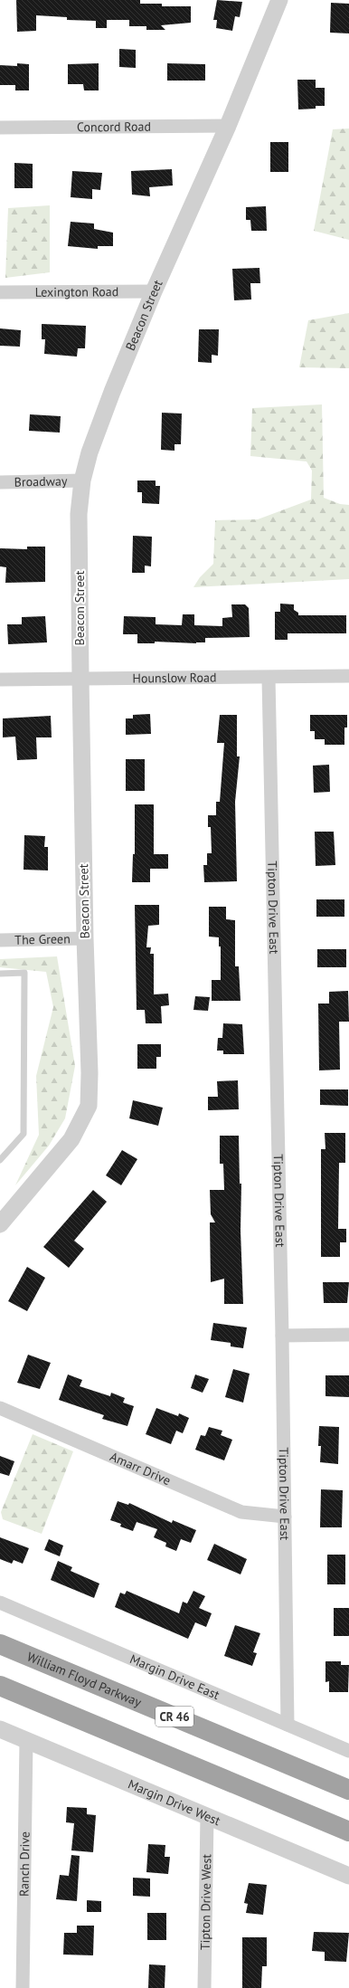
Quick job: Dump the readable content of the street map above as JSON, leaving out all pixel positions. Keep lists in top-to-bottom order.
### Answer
{
  "streets": {
    "highway": ["William Floyd Parkway", "CR 46"],
    "street": [
      "Concord Road",
      "Lexington Road",
      "Beacon Street",
      "Broadway",
      "Hounslow Road",
      "Tipton Drive East",
      "The Green",
      "Amarr Drive",
      "Margin Drive East",
      "Margin Drive West",
      "Ranch Drive",
      "Tipton Drive West"
    ]
  },
  "crossings": [
    ["Concord Road", "Beacon Street"],
    ["Lexington Road", "Beacon Street"],
    ["Beacon Street", "Broadway"],
    ["Beacon Street", "Hounslow Road"],
    ["Beacon Street", "The Green"],
    ["Hounslow Road", "Tipton Drive East"],
    ["Tipton Drive East", "Amarr Drive"],
    ["Tipton Drive East", "Margin Drive East"],
    ["Margin Drive West", "Ranch Drive"],
    ["Margin Drive West", "Tipton Drive West"]
  ]
}
